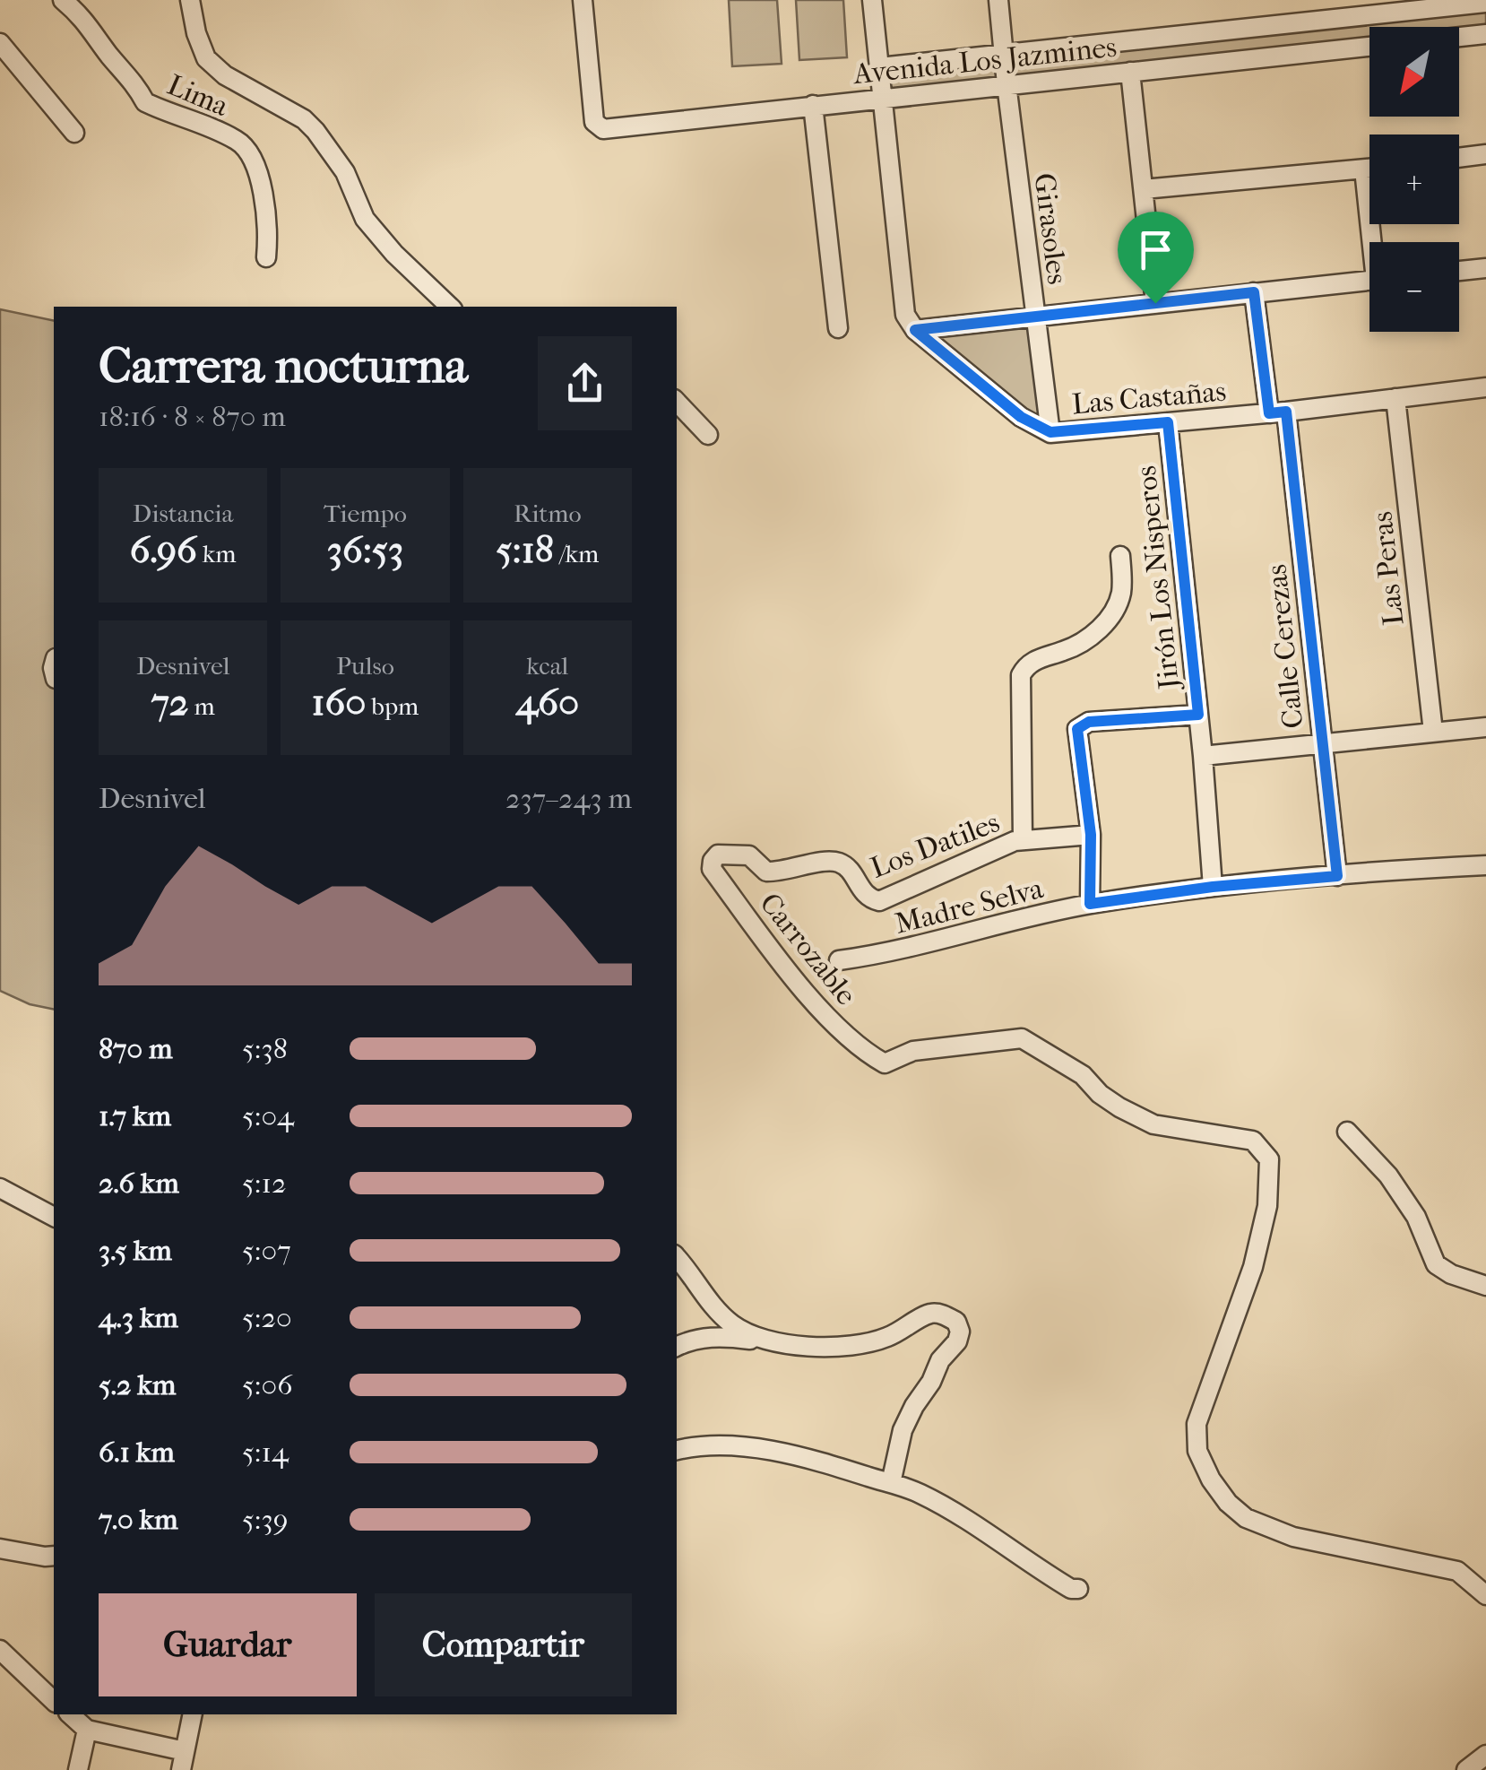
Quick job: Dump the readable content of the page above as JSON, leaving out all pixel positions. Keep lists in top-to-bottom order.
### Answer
{
  "streets": {
    "street": [
      "Avenida Los Jazmines",
      "Lima",
      "Girasoles",
      "Las Castañas",
      "Las Peras",
      "Jirón Los Nisperos",
      "Calle Cerezas",
      "Los Datiles",
      "Madre Selva",
      "Carrozable"
    ]
  },
  "crossings": [
    ["Avenida Los Jazmines", "Girasoles"],
    ["Girasoles", "Las Castañas"],
    ["Las Castañas", "Las Peras"],
    ["Las Castañas", "Jirón Los Nisperos"],
    ["Las Castañas", "Calle Cerezas"],
    ["Jirón Los Nisperos", "Madre Selva"],
    ["Calle Cerezas", "Madre Selva"],
    ["Los Datiles", "Carrozable"]
  ],
  "north": "bottom left",
  "page": {
    "map_buttons": ["+", "−"],
    "heading": ["Carrera nocturna", "18:16 · 8 × 870 m"],
    "stats": [
      ["Distancia", "6.96 km"],
      ["Tiempo", "36:53"],
      ["Ritmo", "5:18 /km"],
      ["Desnivel", "72 m"],
      ["Pulso", "160 bpm"],
      ["kcal", "460"]
    ],
    "chart": ["Desnivel", "237–243 m"],
    "list": [
      {
        "name": "870 m",
        "note": "5:38"
      },
      {
        "name": "1.7 km",
        "note": "5:04"
      },
      {
        "name": "2.6 km",
        "note": "5:12"
      },
      {
        "name": "3.5 km",
        "note": "5:07"
      },
      {
        "name": "4.3 km",
        "note": "5:20"
      },
      {
        "name": "5.2 km",
        "note": "5:06"
      },
      {
        "name": "6.1 km",
        "note": "5:14"
      },
      {
        "name": "7.0 km",
        "note": "5:39"
      }
    ],
    "buttons": ["Guardar", "Compartir"]
  }
}
